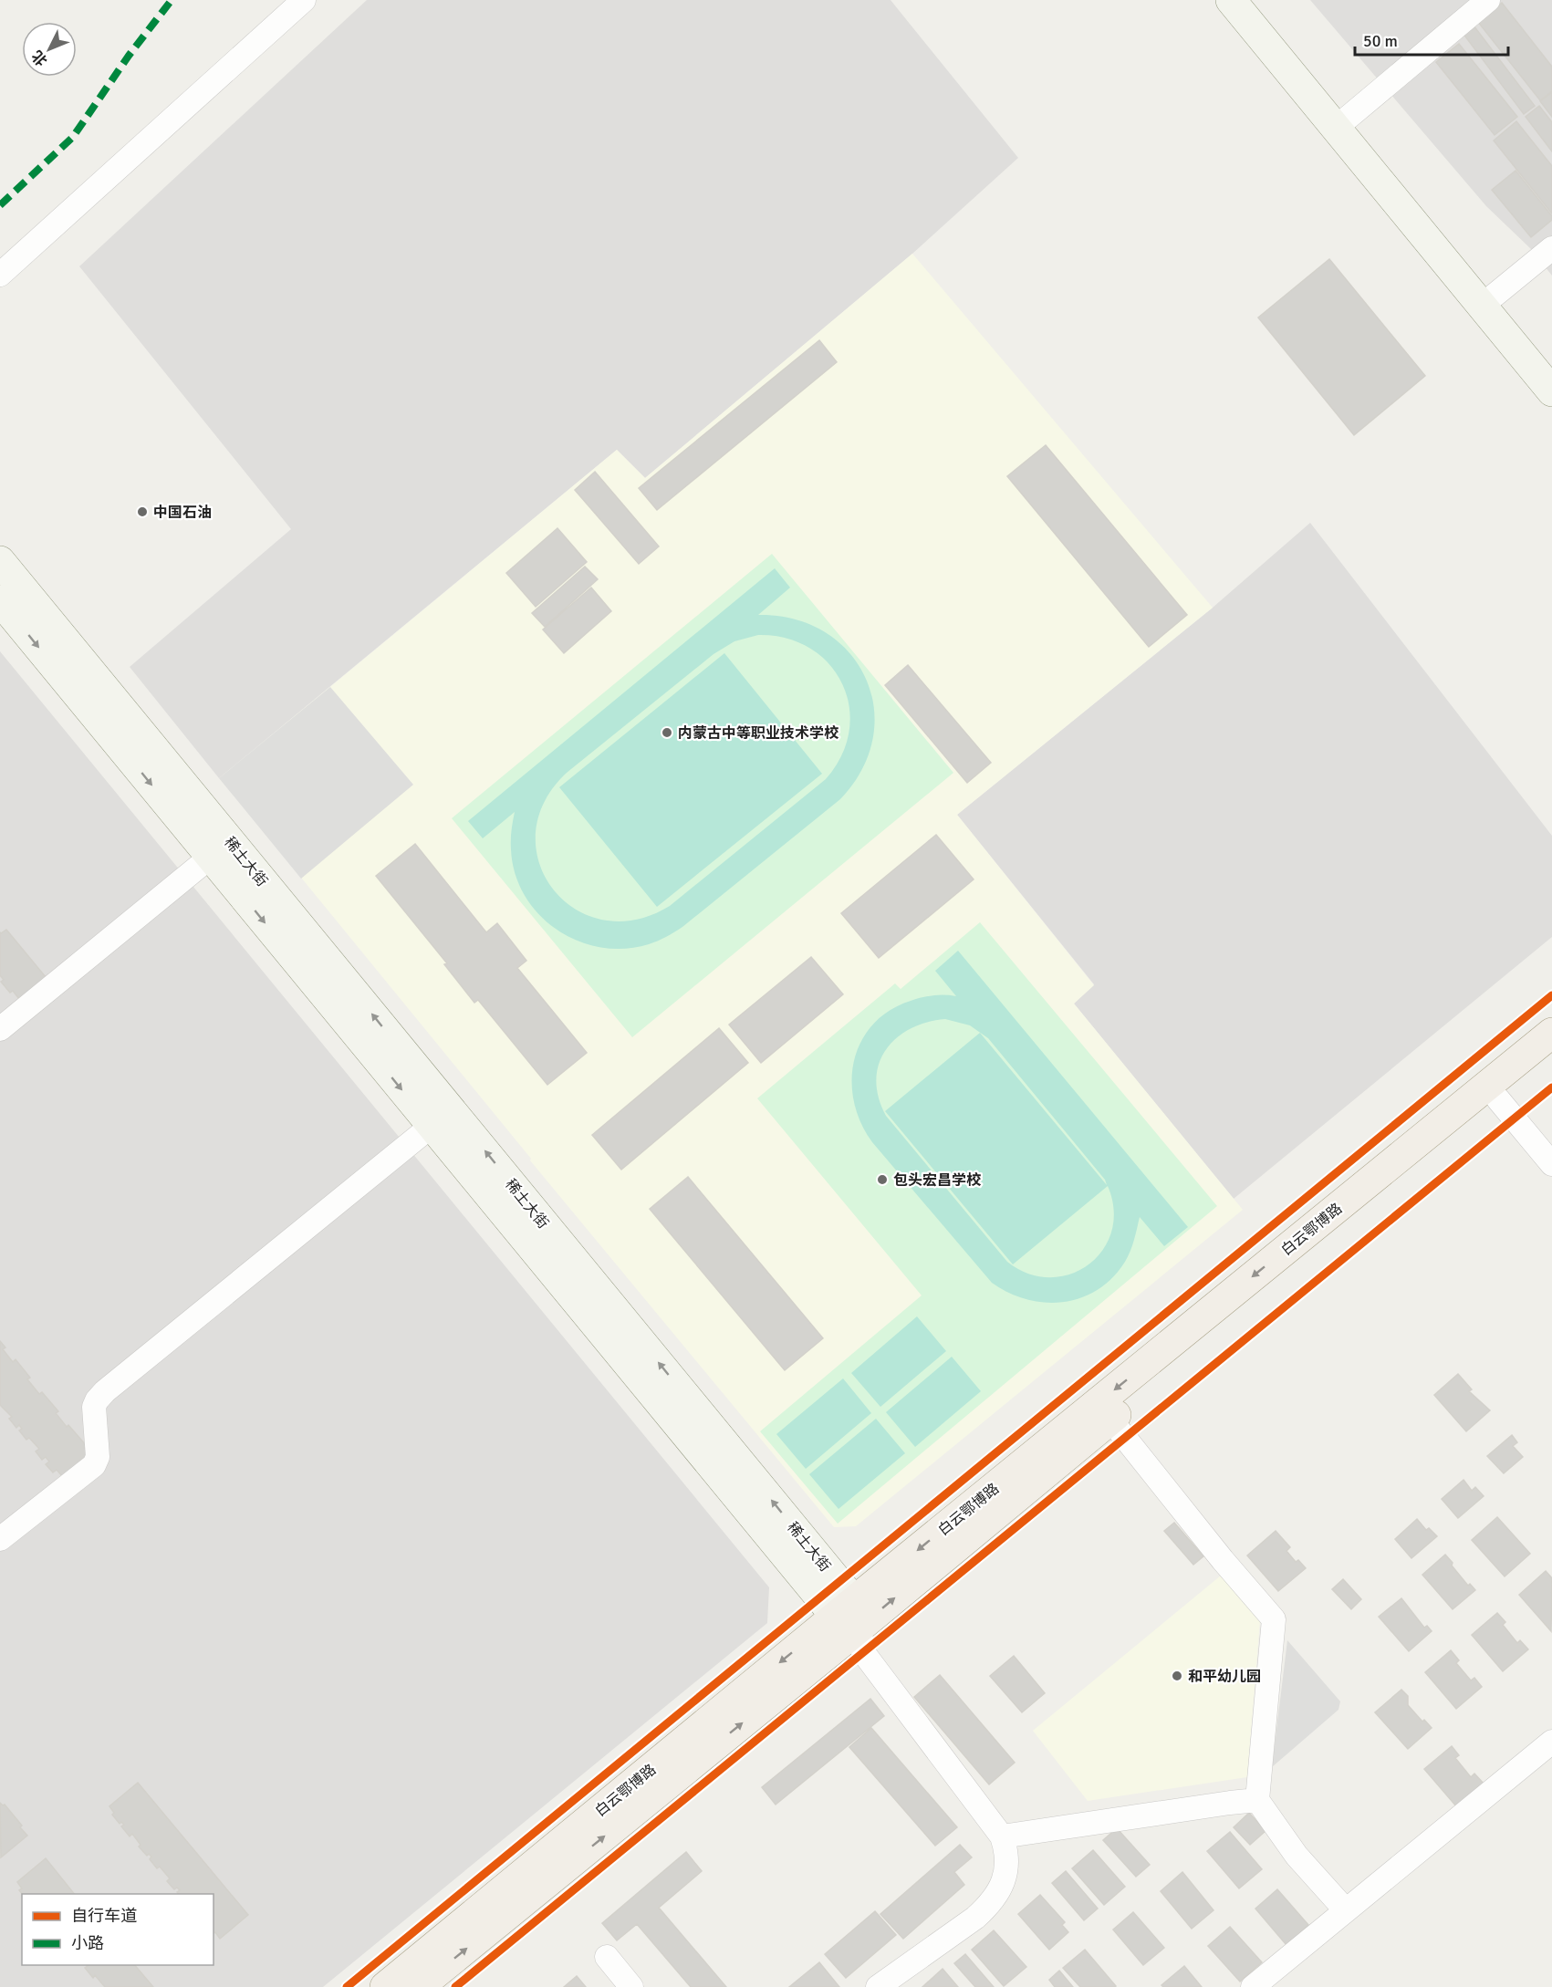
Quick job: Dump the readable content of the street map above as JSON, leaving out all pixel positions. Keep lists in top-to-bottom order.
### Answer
{
  "streets": {
    "main road": ["稀土大街", "白云鄂博路"]
  },
  "crossings": [
    ["稀土大街", "白云鄂博路"]
  ],
  "places": [
    "中国石油",
    "内蒙古中等职业技术学校",
    "包头宏昌学校",
    "和平幼儿园"
  ],
  "legend": ["自行车道", "小路"],
  "scale_bar": "50 m",
  "north": "bottom left"
}
